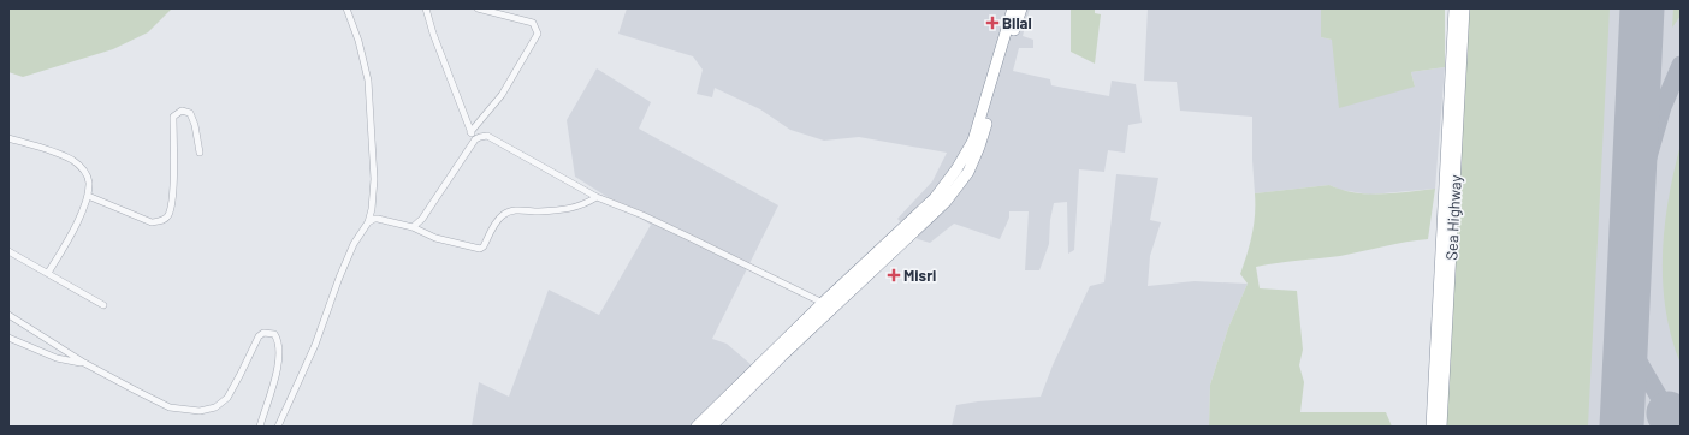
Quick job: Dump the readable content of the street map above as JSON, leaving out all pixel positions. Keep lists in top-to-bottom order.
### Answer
{
  "streets": {
    "highway": ["Sea Highway"]
  },
  "places": {
    "health": ["Bilal", "Misri"]
  }
}
